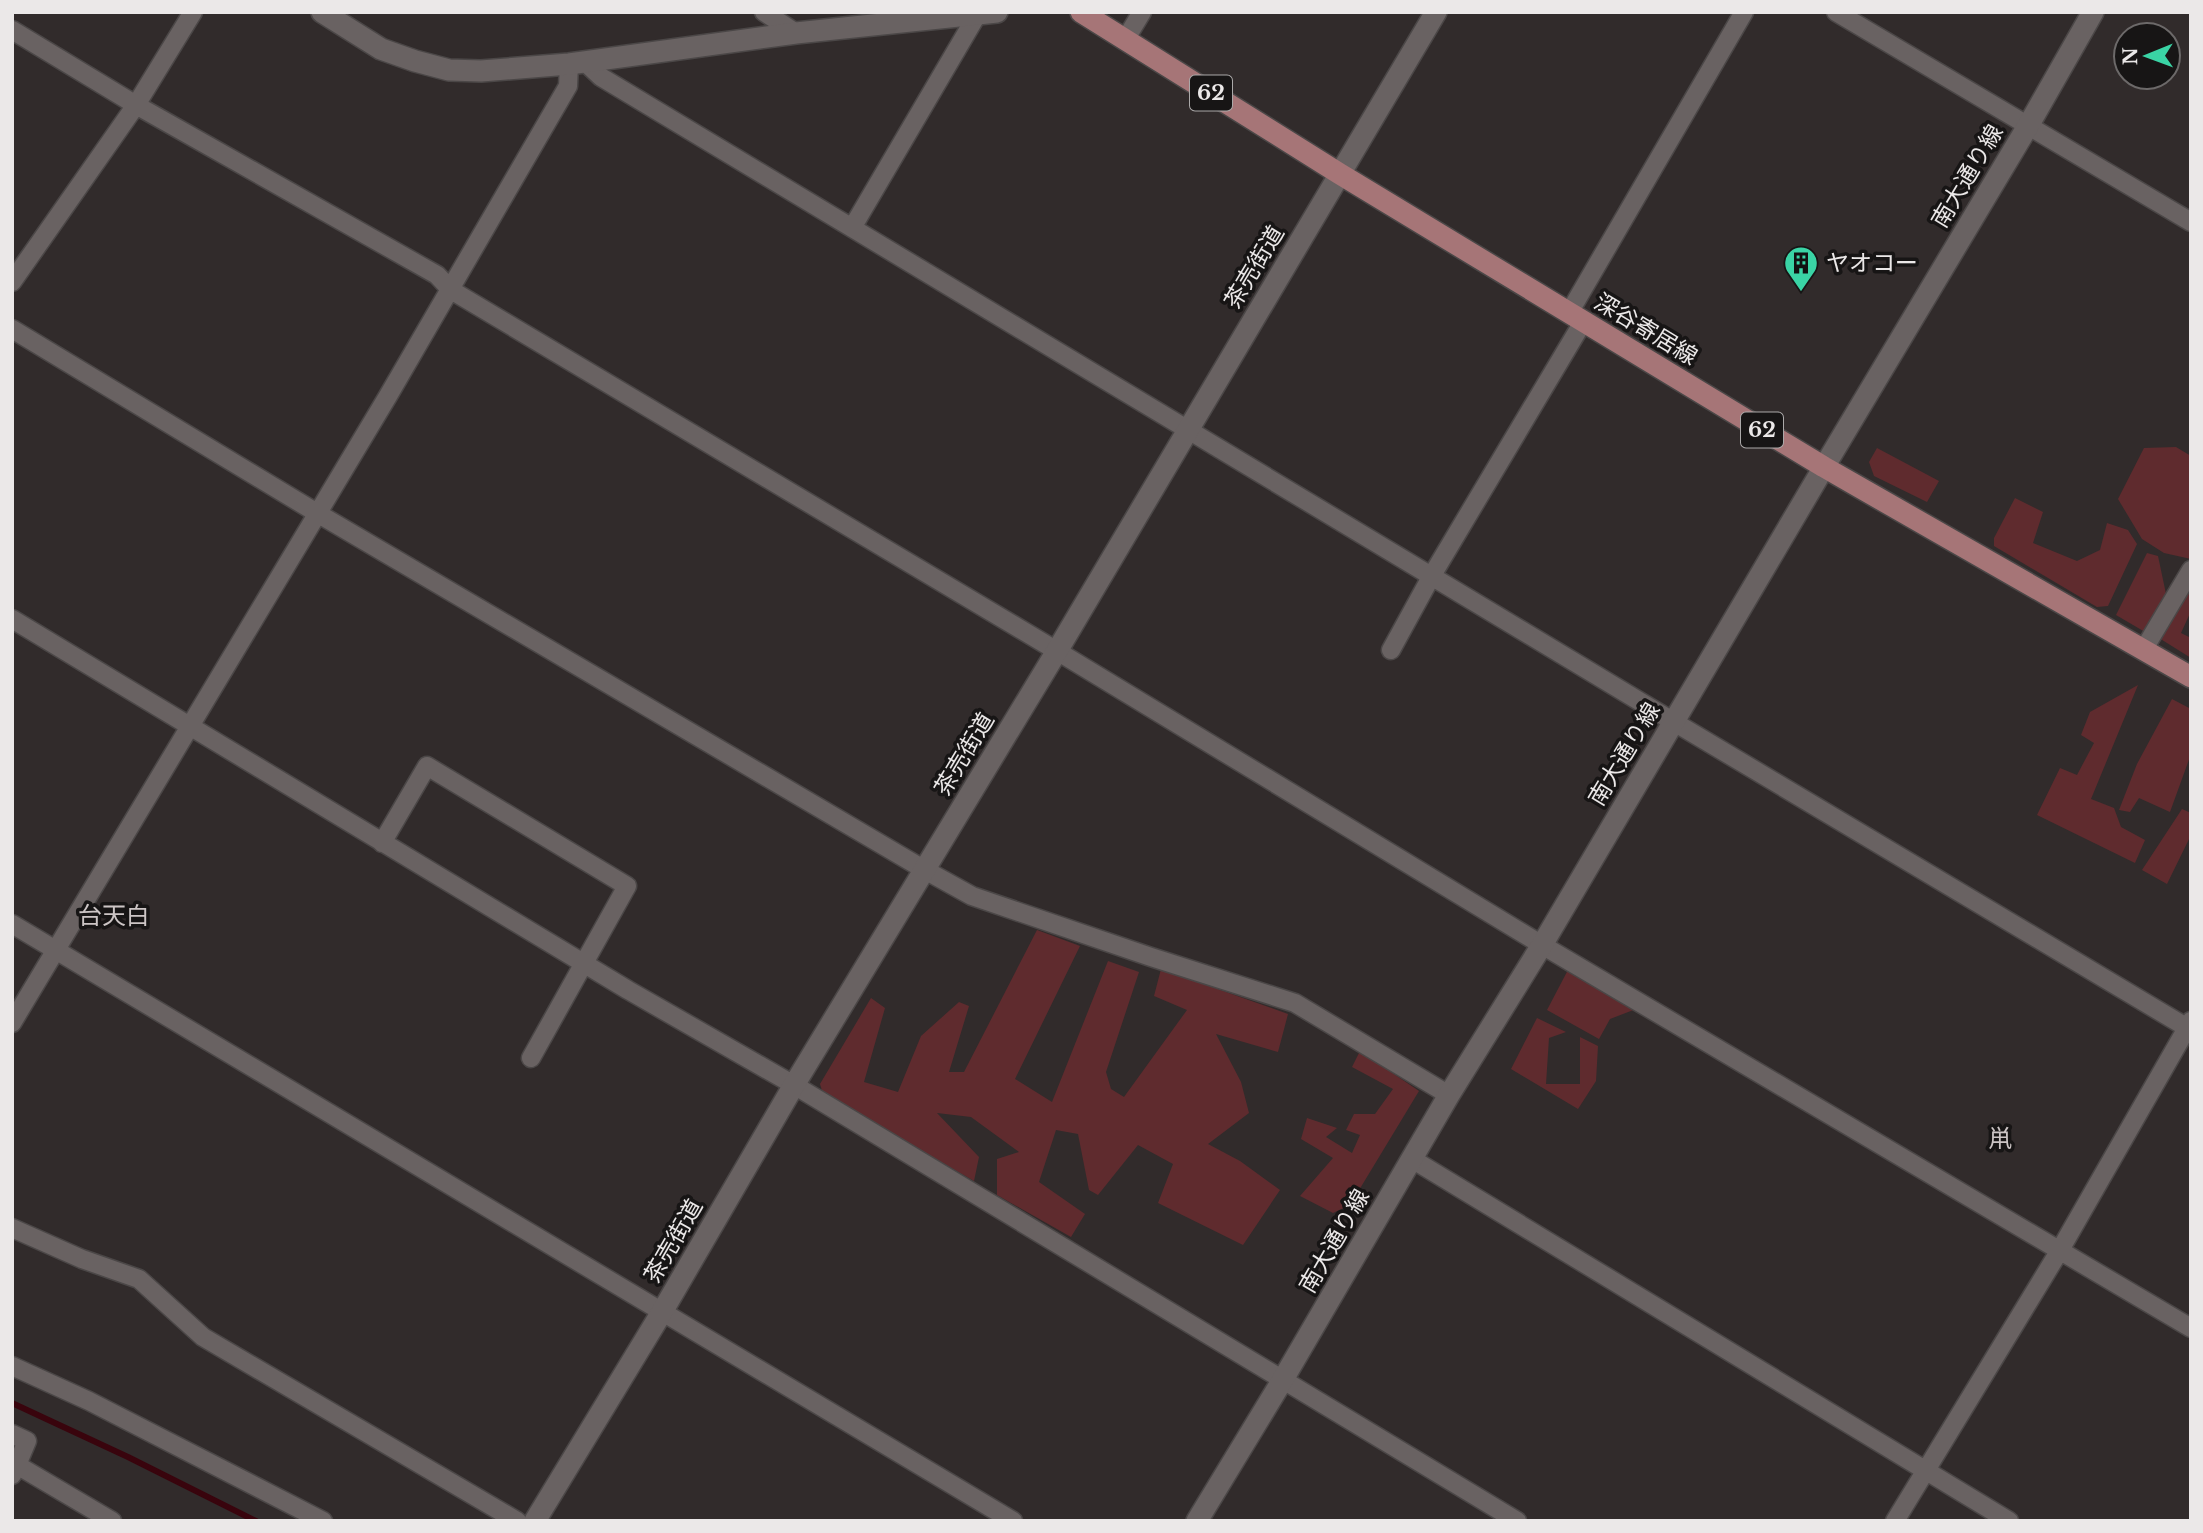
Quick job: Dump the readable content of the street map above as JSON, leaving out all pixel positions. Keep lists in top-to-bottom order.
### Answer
{
  "streets": {
    "main road": ["62", "深谷寄居線"],
    "street": ["南大通り線", "茶売街道"]
  },
  "crossings": [
    ["南大通り線", "深谷寄居線"],
    ["茶売街道", "深谷寄居線"]
  ],
  "districts": ["台天白", "鼡"],
  "places": {
    "building": ["ヤオコー"]
  },
  "north": "left"
}
